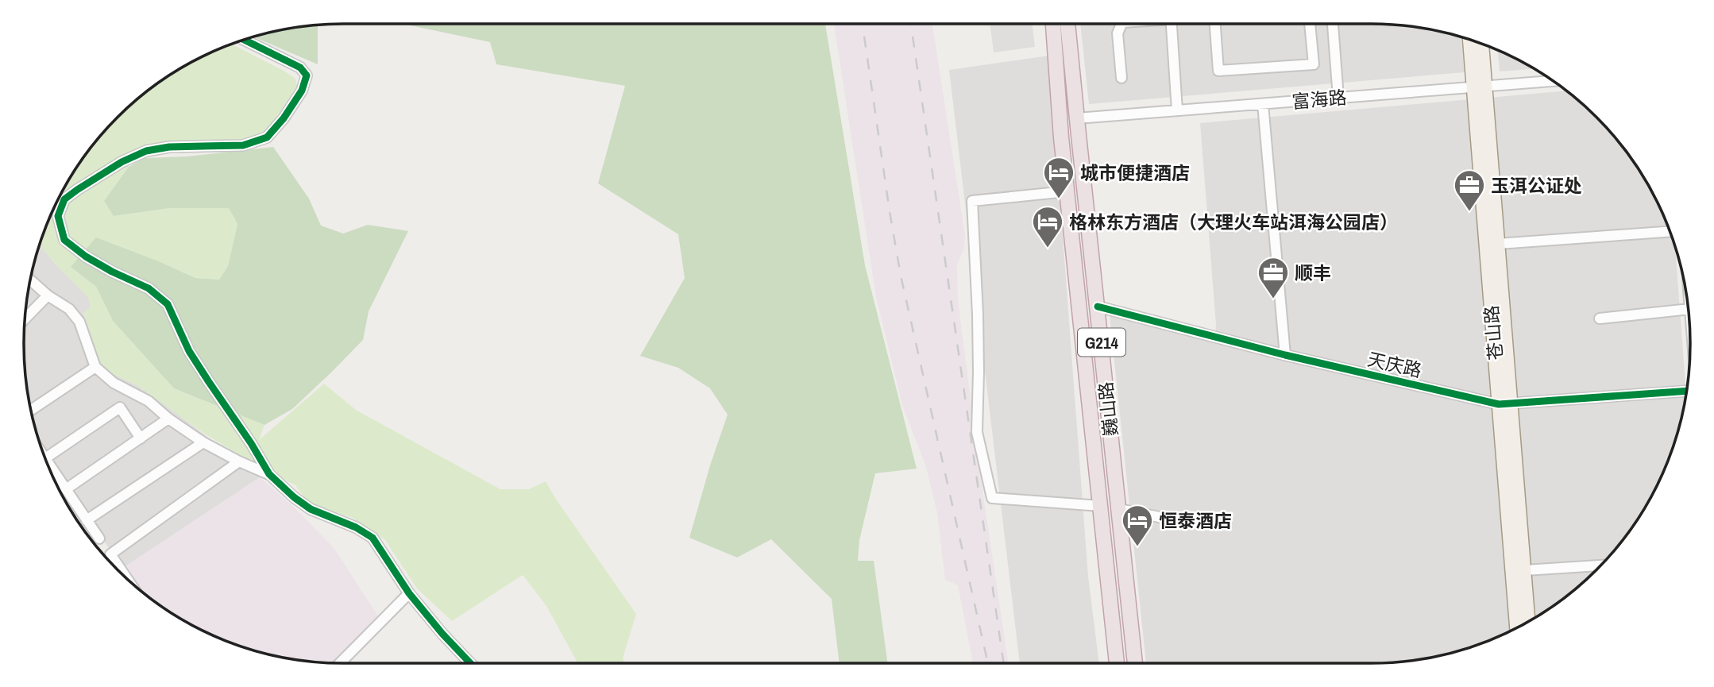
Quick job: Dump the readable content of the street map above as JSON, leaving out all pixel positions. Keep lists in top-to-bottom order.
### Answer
{
  "streets": {
    "highway": ["G214", "巍山路"],
    "main road": ["苍山路"],
    "street": ["富海路", "天庆路"]
  },
  "crossings": [
    ["富海路", "苍山路"],
    ["富海路", "巍山路"],
    ["苍山路", "天庆路"],
    ["天庆路", "巍山路"]
  ],
  "places": {
    "hotel": ["城市便捷酒店", "格林东方酒店（大理火车站洱海公园店）", "恒泰酒店"],
    "office": ["玉洱公证处", "顺丰"]
  }
}
